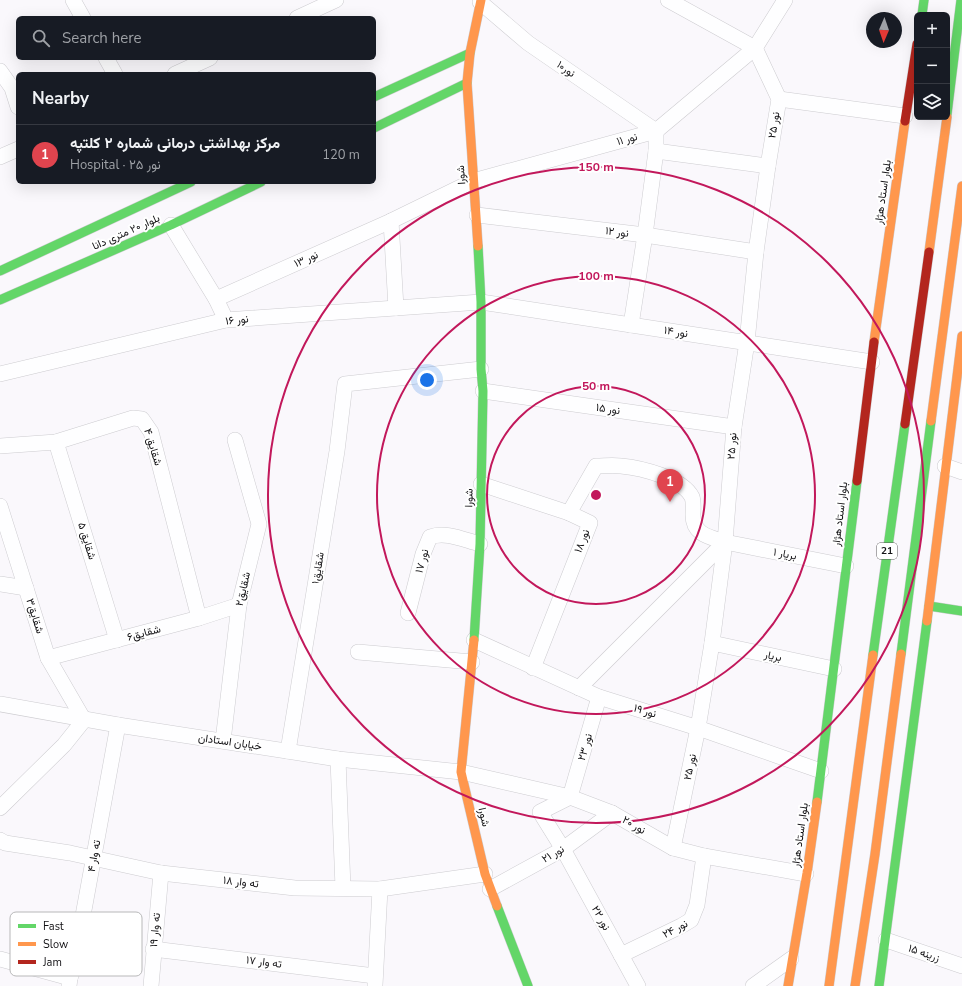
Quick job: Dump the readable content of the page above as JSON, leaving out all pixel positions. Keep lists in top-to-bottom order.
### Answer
{
  "streets": {
    "main road": [
      "شورا",
      "بلوار استاد هژار",
      "بلوار ۲۰ متری دانا",
      "21"
    ],
    "street": [
      "نور۱۰",
      "نور ۲۵",
      "نور ۱۱",
      "نور ۱۲",
      "نور ۱۳",
      "نور ۱۶",
      "نور ۱۴",
      "نور ۱۵",
      "شقایق ۴",
      "شقایق ۵",
      "نور ۱۸",
      "بریار ۱",
      "نور ۱۷",
      "شقایق۱",
      "شقایق۲",
      "شقایق۳",
      "شقایق۶",
      "بریار",
      "نور ۱۹",
      "خیابان استادان",
      "نور ۲۳",
      "نور ۲۰",
      "نور ۲۱",
      "ته وار ۴",
      "ته وار ۱۸",
      "نور ۲۲",
      "نور ۲۴",
      "ته وار ۱۹",
      "زرینه ۱۵",
      "ته وار ۱۷"
    ]
  },
  "crossings": [
    ["نور۱۰", "نور ۱۱"],
    ["نور۱۰", "شورا"],
    ["نور ۲۵", "نور ۱۱"],
    ["نور ۲۵", "نور ۱۲"],
    ["نور ۲۵", "نور ۱۴"],
    ["نور ۲۵", "نور ۱۵"],
    ["نور ۲۵", "بریار ۱"],
    ["نور ۲۵", "بریار"],
    ["نور ۲۵", "نور ۱۹"],
    ["نور ۲۵", "نور ۲۰"],
    ["نور ۱۱", "شورا"],
    ["نور ۱۱", "نور ۱۳"],
    ["شورا", "نور ۱۲"],
    ["شورا", "نور ۱۳"],
    ["شورا", "نور ۱۶"],
    ["شورا", "نور ۱۴"],
    ["شورا", "نور ۱۵"],
    ["شورا", "نور ۱۸"],
    ["شورا", "نور ۱۷"],
    ["شورا", "شقایق۱"],
    ["شورا", "نور ۱۹"],
    ["شورا", "خیابان استادان"],
    ["شورا", "نور ۲۰"],
    ["شورا", "نور ۲۱"],
    ["شورا", "ته وار ۱۸"],
    ["بلوار استاد هژار", "نور ۱۴"],
    ["بلوار استاد هژار", "بریار ۱"],
    ["بلوار استاد هژار", "بریار"],
    ["بلوار استاد هژار", "نور ۱۹"],
    ["بلوار استاد هژار", "نور ۲۰"],
    ["نور ۱۶", "نور ۱۴"],
    ["شقایق ۴", "شقایق ۵"],
    ["شقایق ۴", "شقایق۶"],
    ["شقایق ۵", "شقایق۶"],
    ["نور ۱۸", "بریار ۱"],
    ["نور ۱۸", "نور ۱۹"],
    ["شقایق۱", "خیابان استادان"],
    ["شقایق۲", "شقایق۶"],
    ["شقایق۲", "خیابان استادان"],
    ["شقایق۳", "شقایق۶"],
    ["شقایق۳", "خیابان استادان"],
    ["نور ۱۹", "نور ۲۳"],
    ["خیابان استادان", "نور ۲۰"],
    ["خیابان استادان", "ته وار ۴"],
    ["نور ۲۳", "نور ۲۰"],
    ["نور ۲۳", "نور ۲۲"],
    ["نور ۲۰", "نور ۲۱"],
    ["نور ۲۰", "نور ۲۲"],
    ["نور ۲۰", "نور ۲۴"],
    ["نور ۲۱", "نور ۲۲"],
    ["ته وار ۴", "ته وار ۱۸"],
    ["ته وار ۱۸", "ته وار ۱۹"],
    ["نور ۲۲", "نور ۲۴"],
    ["ته وار ۱۹", "ته وار ۱۷"]
  ],
  "legend": ["Fast", "Slow", "Jam"],
  "north": "bottom",
  "page": {
    "map_buttons": ["+", "−"],
    "search": "Search here",
    "heading": "Nearby",
    "list": [
      {
        "mark": "1",
        "name": "مرکز بهداشتی درمانی شماره ۲ کلتپه",
        "note": "Hospital · نور ۲۵",
        "value": "120 m"
      }
    ],
    "pins": "1"
  },
  "rings": ["150 m", "100 m", "50 m"]
}
